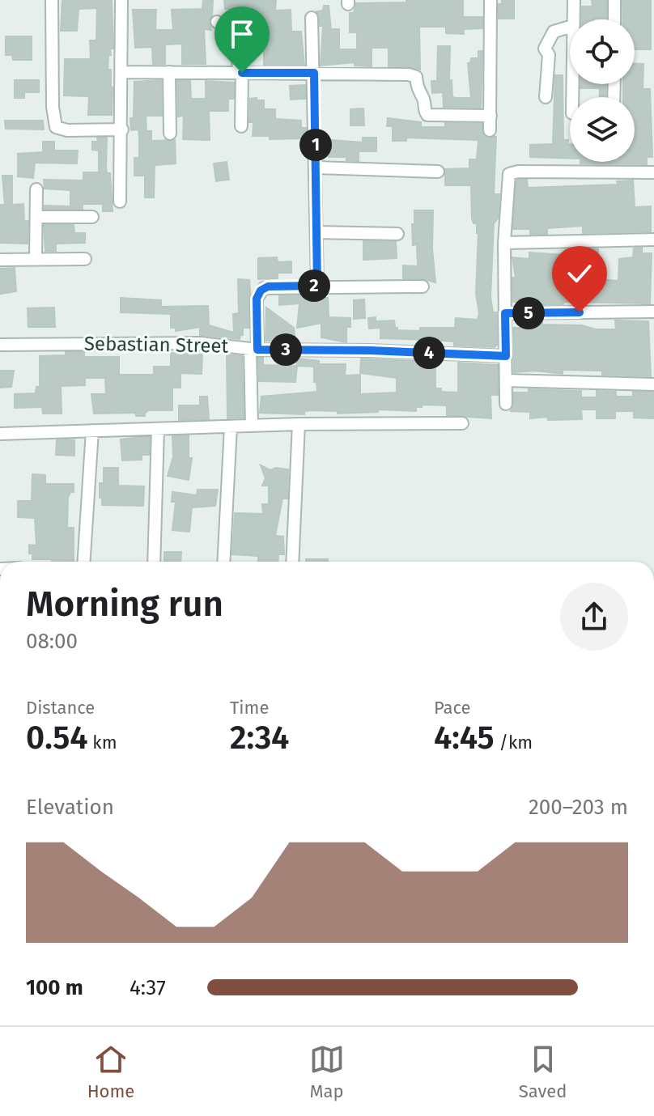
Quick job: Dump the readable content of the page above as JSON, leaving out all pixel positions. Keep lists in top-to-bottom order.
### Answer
{
  "streets": {
    "street": ["Sebastian Street"]
  },
  "page": {
    "pins": [
      "1",
      "2",
      "5",
      "3",
      "4"
    ],
    "heading": ["Morning run", "08:00"],
    "stats": [
      ["Distance", "0.54 km"],
      ["Time", "2:34"],
      ["Pace", "4:45 /km"]
    ],
    "chart": ["Elevation", "200–203 m"],
    "list": [
      {
        "name": "100 m",
        "note": "4:37"
      }
    ],
    "tabs": ["Home", "Map", "Saved"]
  }
}
